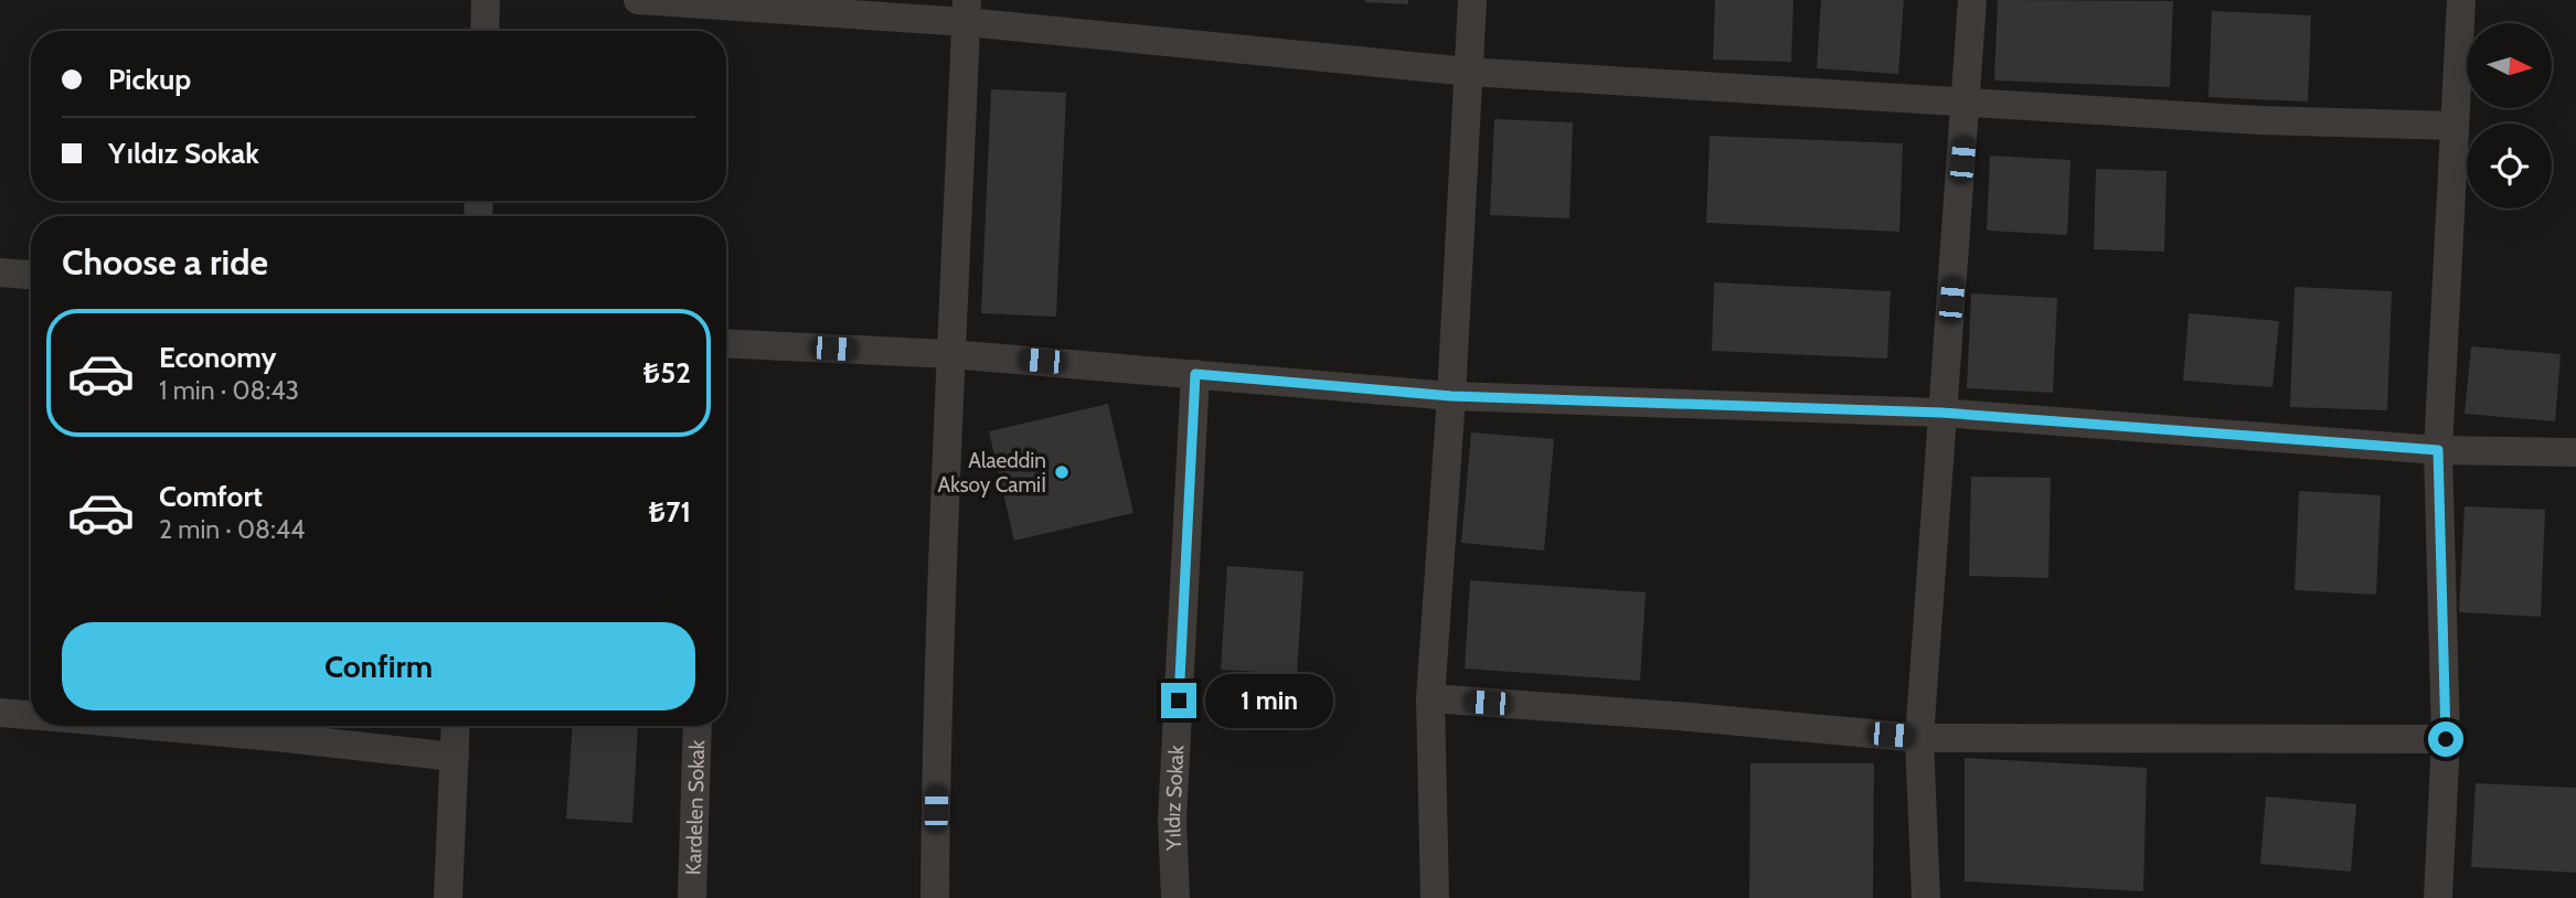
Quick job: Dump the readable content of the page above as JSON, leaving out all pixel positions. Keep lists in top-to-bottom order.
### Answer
{
  "streets": {
    "street": ["Yıldız Sokak", "Kardelen Sokak"]
  },
  "places": ["Alaeddin Aksoy Camiİ"],
  "north": "right",
  "page": {
    "banner": ["Pickup", "Yıldız Sokak"],
    "heading": "Choose a ride",
    "list": [
      {
        "name": "Economy",
        "note": "1 min · 08:43",
        "value": "₺52"
      },
      {
        "name": "Comfort",
        "note": "2 min · 08:44",
        "value": "₺71"
      }
    ],
    "buttons": "Confirm",
    "bubble": "1 min"
  }
}
